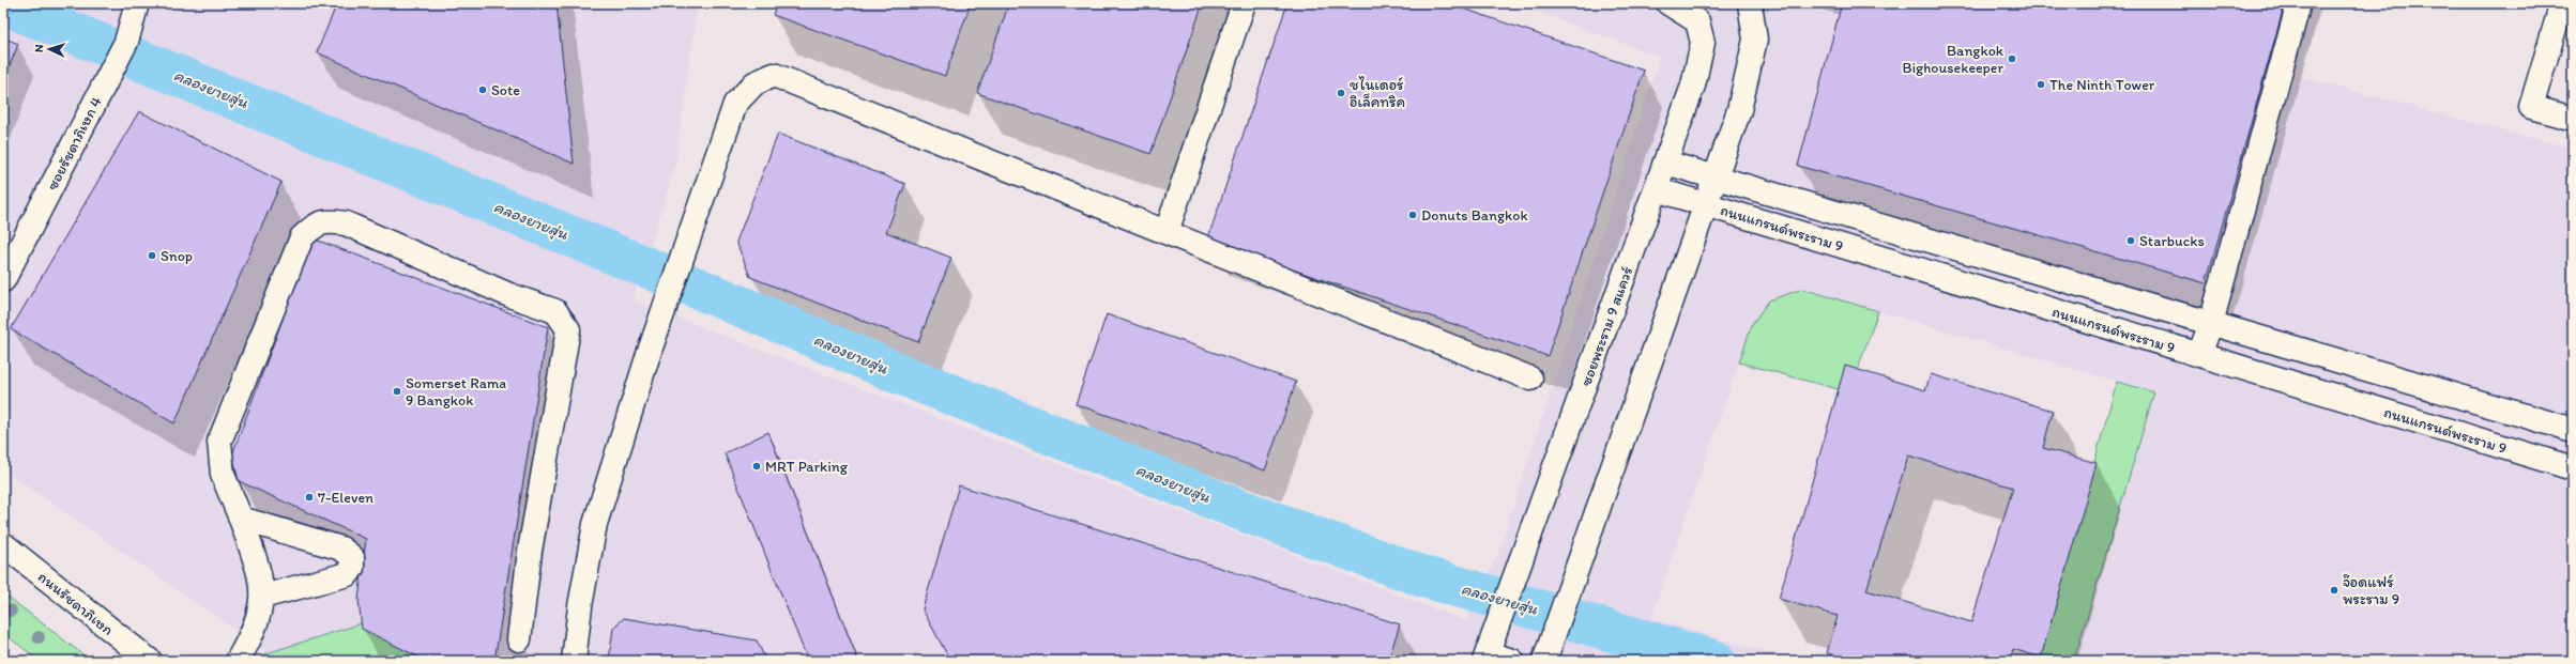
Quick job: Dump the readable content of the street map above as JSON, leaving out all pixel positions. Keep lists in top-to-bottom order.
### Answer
{
  "streets": {
    "street": [
      "ซอยรัชดาภิเษก 4",
      "ถนนแกรนด์พระราม 9",
      "ซอยพระราม 9 สแควร์",
      "ถนนรัชดาภิเษก"
    ]
  },
  "crossings": [
    ["ถนนแกรนด์พระราม 9", "ซอยพระราม 9 สแควร์"]
  ],
  "water": ["คลองยายสุ่น"],
  "places": [
    "Bangkok Bighousekeeper",
    "The Ninth Tower",
    "Sote",
    "ชไนเดอร์ อิเล็คทริค",
    "Donuts Bangkok",
    "Starbucks",
    "Snop",
    "Somerset Rama 9 Bangkok",
    "MRT Parking",
    "7-Eleven",
    "จ๊อดแฟร์ พระราม 9"
  ],
  "north": "left"
}
